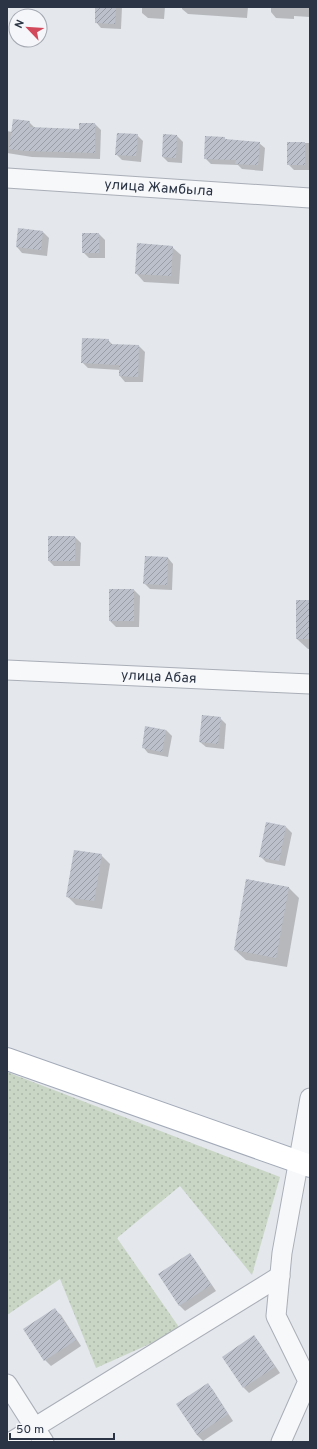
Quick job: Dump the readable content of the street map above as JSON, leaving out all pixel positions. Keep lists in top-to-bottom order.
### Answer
{
  "streets": {
    "street": ["улица Жамбыла", "улица Абая"]
  },
  "scale_bar": "50 m",
  "north": "top left"
}
